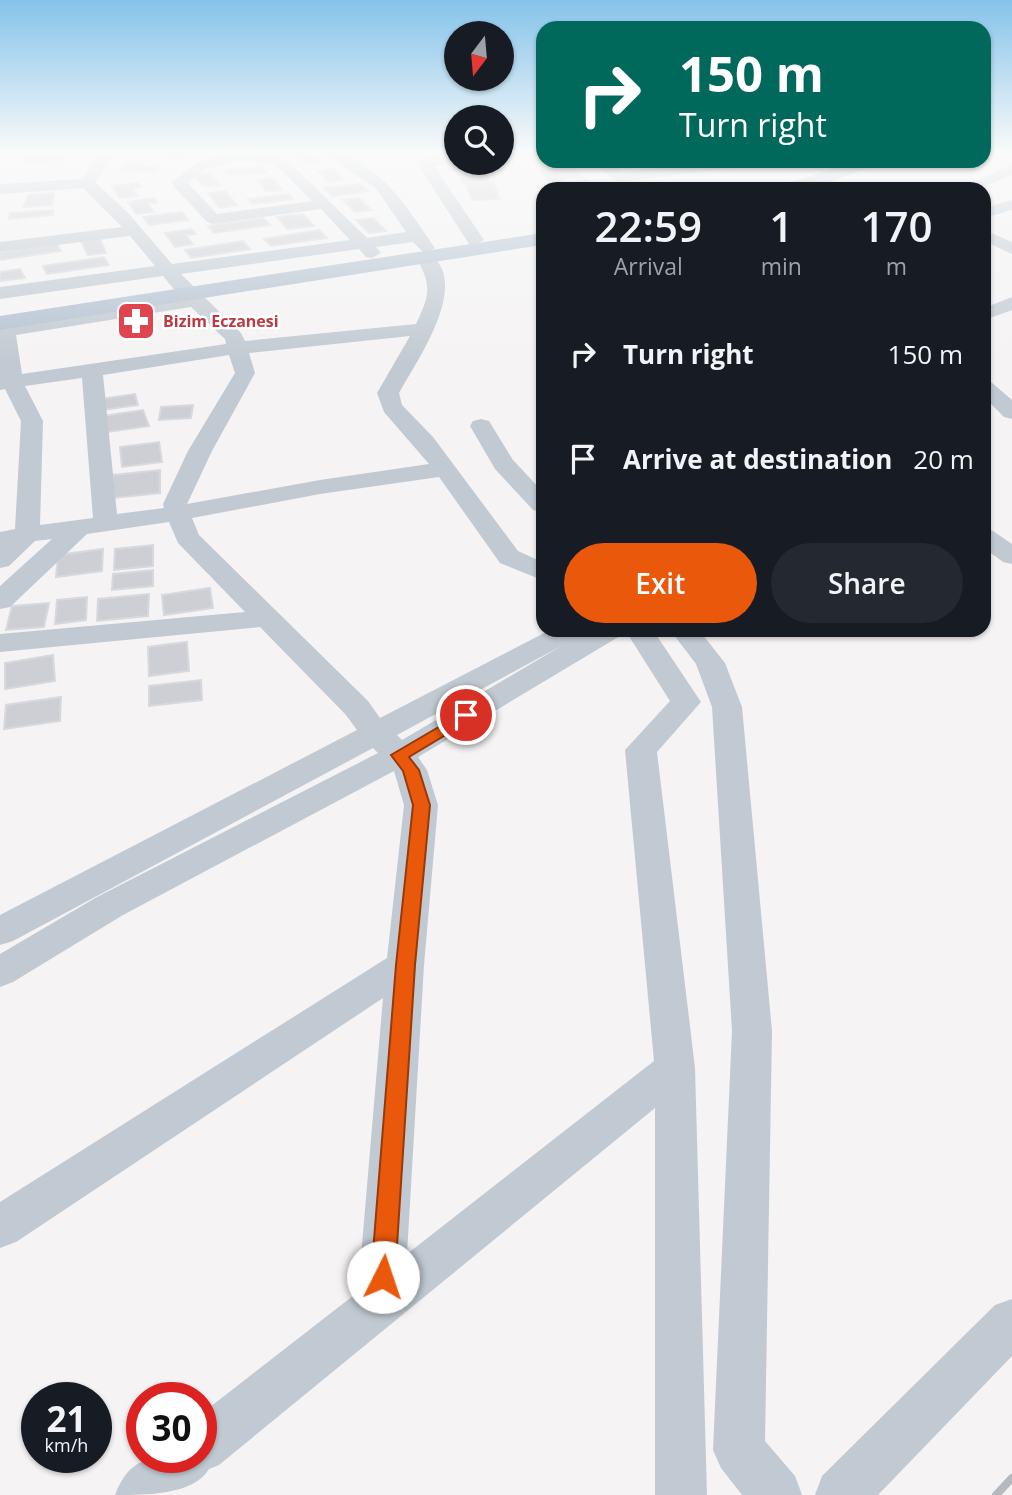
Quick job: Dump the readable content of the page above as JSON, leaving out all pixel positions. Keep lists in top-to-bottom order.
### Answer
{
  "places": {
    "pharmacy": ["Bizim Eczanesi"]
  },
  "north": "bottom",
  "page": {
    "turn": ["150 m", "Turn right"],
    "eta": [
      "22:59",
      "Arrival",
      "1",
      "min",
      "170",
      "m"
    ],
    "list": [
      {
        "name": "Turn right",
        "value": "150 m"
      },
      {
        "name": "Arrive at destination",
        "value": "20 m"
      }
    ],
    "buttons": ["Exit", "Share"],
    "speed": "21 km/h",
    "limit": "30"
  }
}
